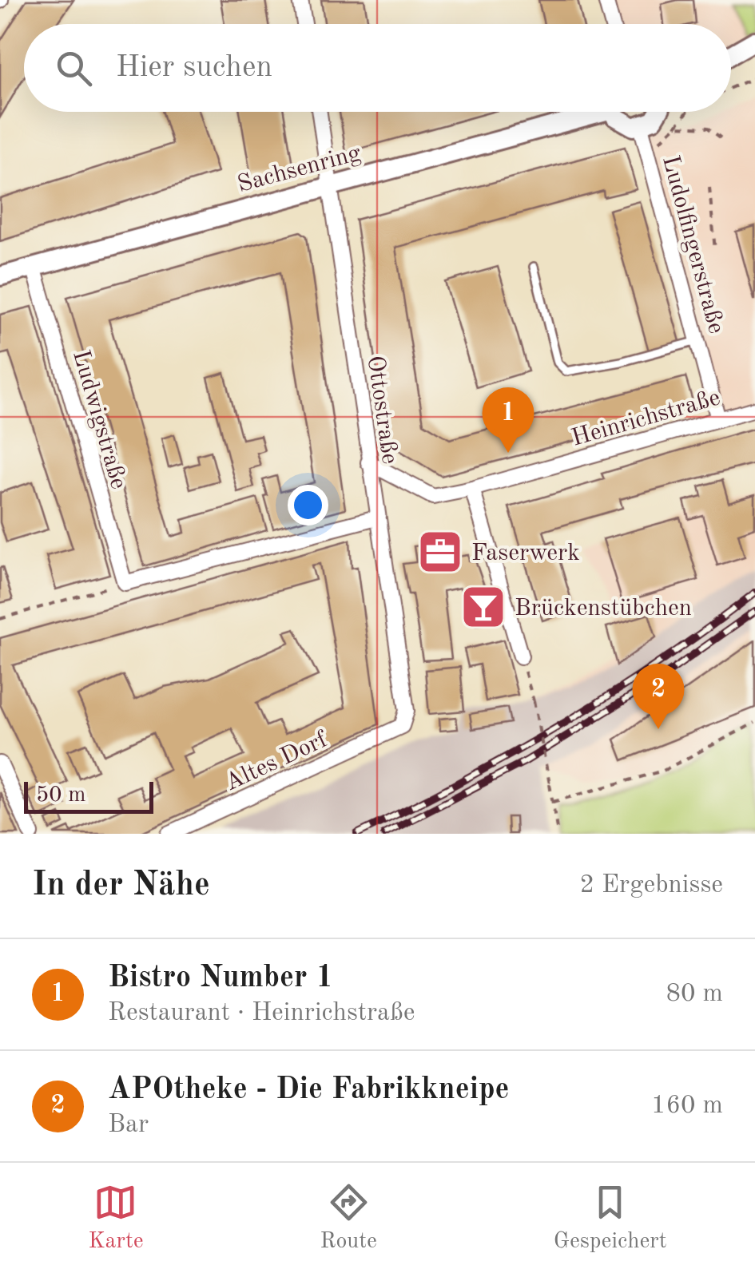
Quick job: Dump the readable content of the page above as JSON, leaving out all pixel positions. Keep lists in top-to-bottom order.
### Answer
{
  "streets": {
    "street": [
      "Sachsenring",
      "Ludolfingerstraße",
      "Ottostraße",
      "Heinrichstraße",
      "Ludwigstraße",
      "Altes Dorf"
    ]
  },
  "crossings": [
    ["Sachsenring", "Ludolfingerstraße"],
    ["Sachsenring", "Ottostraße"],
    ["Sachsenring", "Ludwigstraße"],
    ["Ludolfingerstraße", "Heinrichstraße"],
    ["Ottostraße", "Heinrichstraße"],
    ["Ottostraße", "Altes Dorf"]
  ],
  "places": {
    "office": ["Faserwerk"],
    "bar": ["Brückenstübchen"]
  },
  "scale_bar": "50 m",
  "page": {
    "search": "Hier suchen",
    "pins": ["1", "2"],
    "scale": "50 m",
    "heading": ["In der Nähe", "2 Ergebnisse"],
    "list": [
      {
        "mark": "1",
        "name": "Bistro Number 1",
        "note": "Restaurant · Heinrichstraße",
        "value": "80 m"
      },
      {
        "mark": "2",
        "name": "APOtheke - Die Fabrikkneipe",
        "note": "Bar",
        "value": "160 m"
      }
    ],
    "nav": ["Karte", "Route", "Gespeichert"]
  }
}
